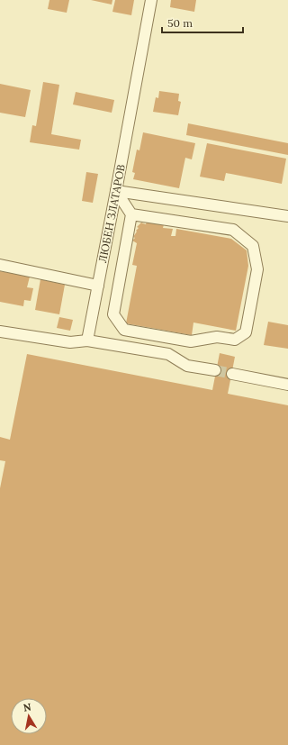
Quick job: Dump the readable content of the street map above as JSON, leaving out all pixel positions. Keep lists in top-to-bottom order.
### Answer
{
  "streets": {
    "street": ["ЛЮБЕН ЗЛАТАРОВ"]
  },
  "scale_bar": "50 m",
  "north": "top"
}
